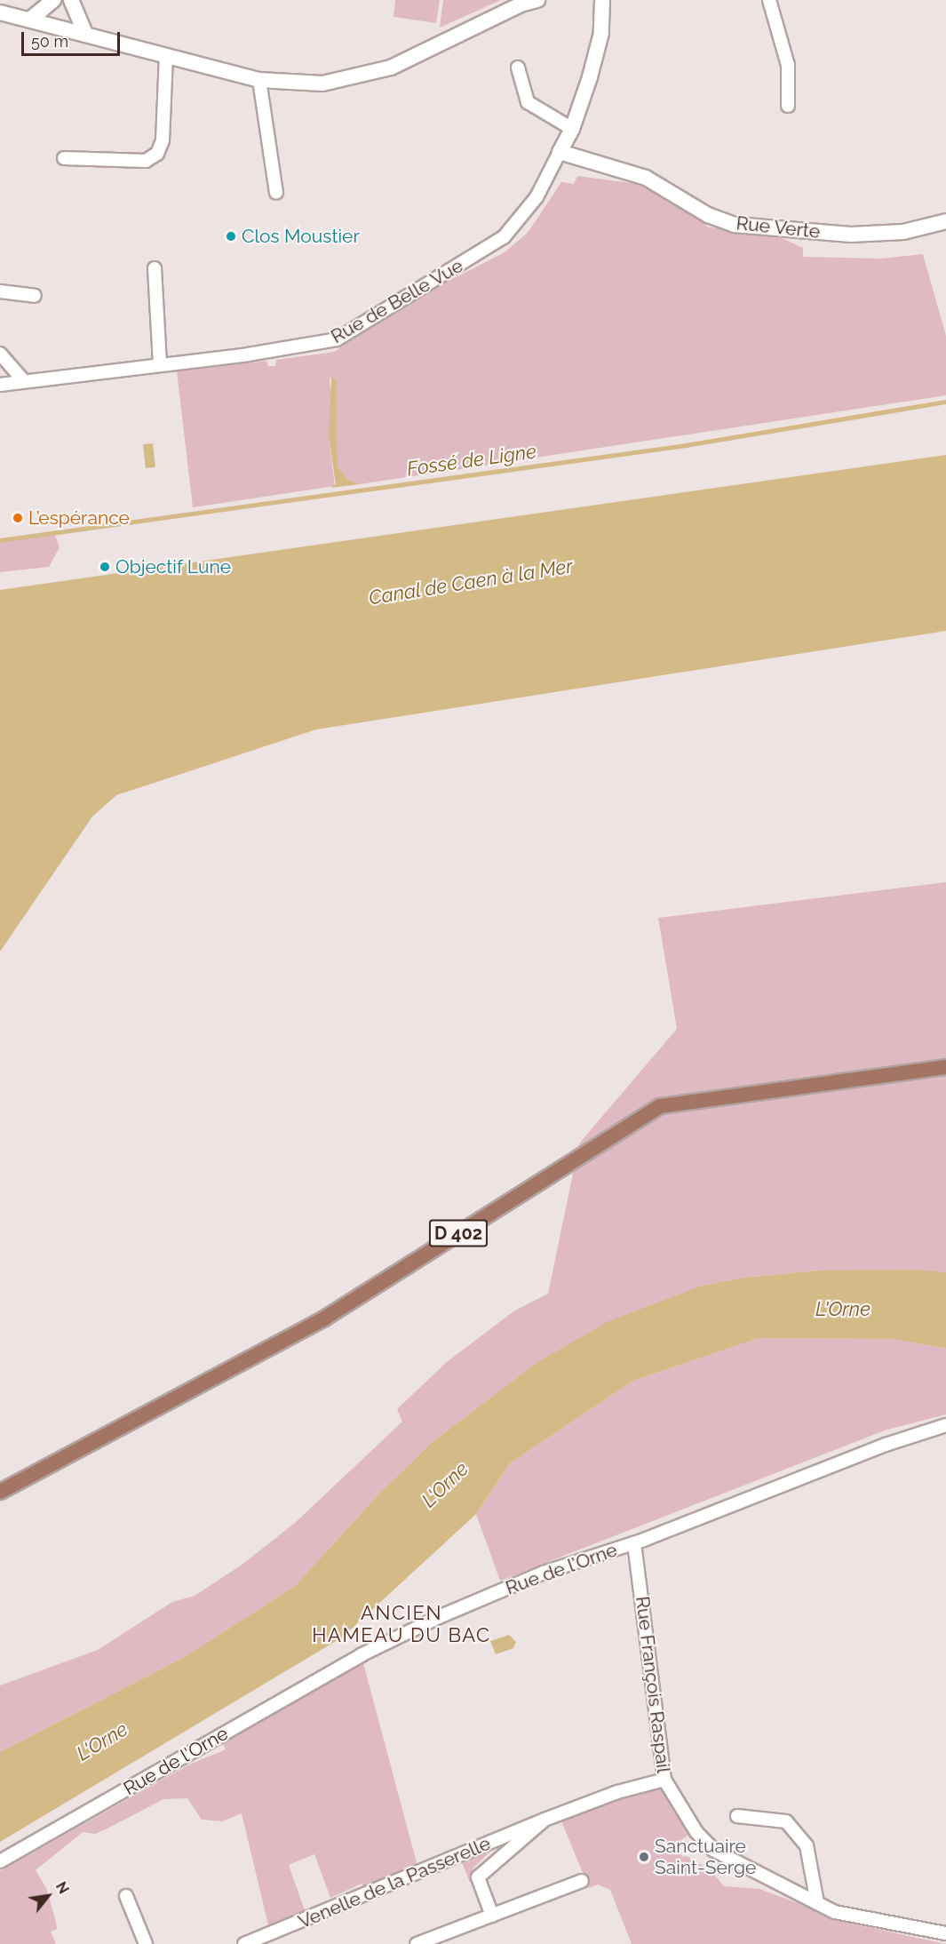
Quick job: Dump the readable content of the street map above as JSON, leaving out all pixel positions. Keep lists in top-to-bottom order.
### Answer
{
  "streets": {
    "main road": ["D 402"],
    "street": [
      "Rue Verte",
      "Rue de Belle Vue",
      "Rue de l'Orne",
      "Rue François Raspail",
      "Venelle de la Passerelle"
    ]
  },
  "crossings": [
    ["Rue Verte", "Rue de Belle Vue"],
    ["Rue de l'Orne", "Rue François Raspail"],
    ["Rue François Raspail", "Venelle de la Passerelle"]
  ],
  "districts": ["ANCIEN HAMEAU DU BAC"],
  "water": ["Fossé de Ligne", "Canal de Caen à la Mer", "L'Orne"],
  "places": [
    "Clos Moustier",
    "L’espérance",
    "Objectif Lune",
    "Sanctuaire Saint-Serge"
  ],
  "scale_bar": "50 m",
  "north": "top right"
}
